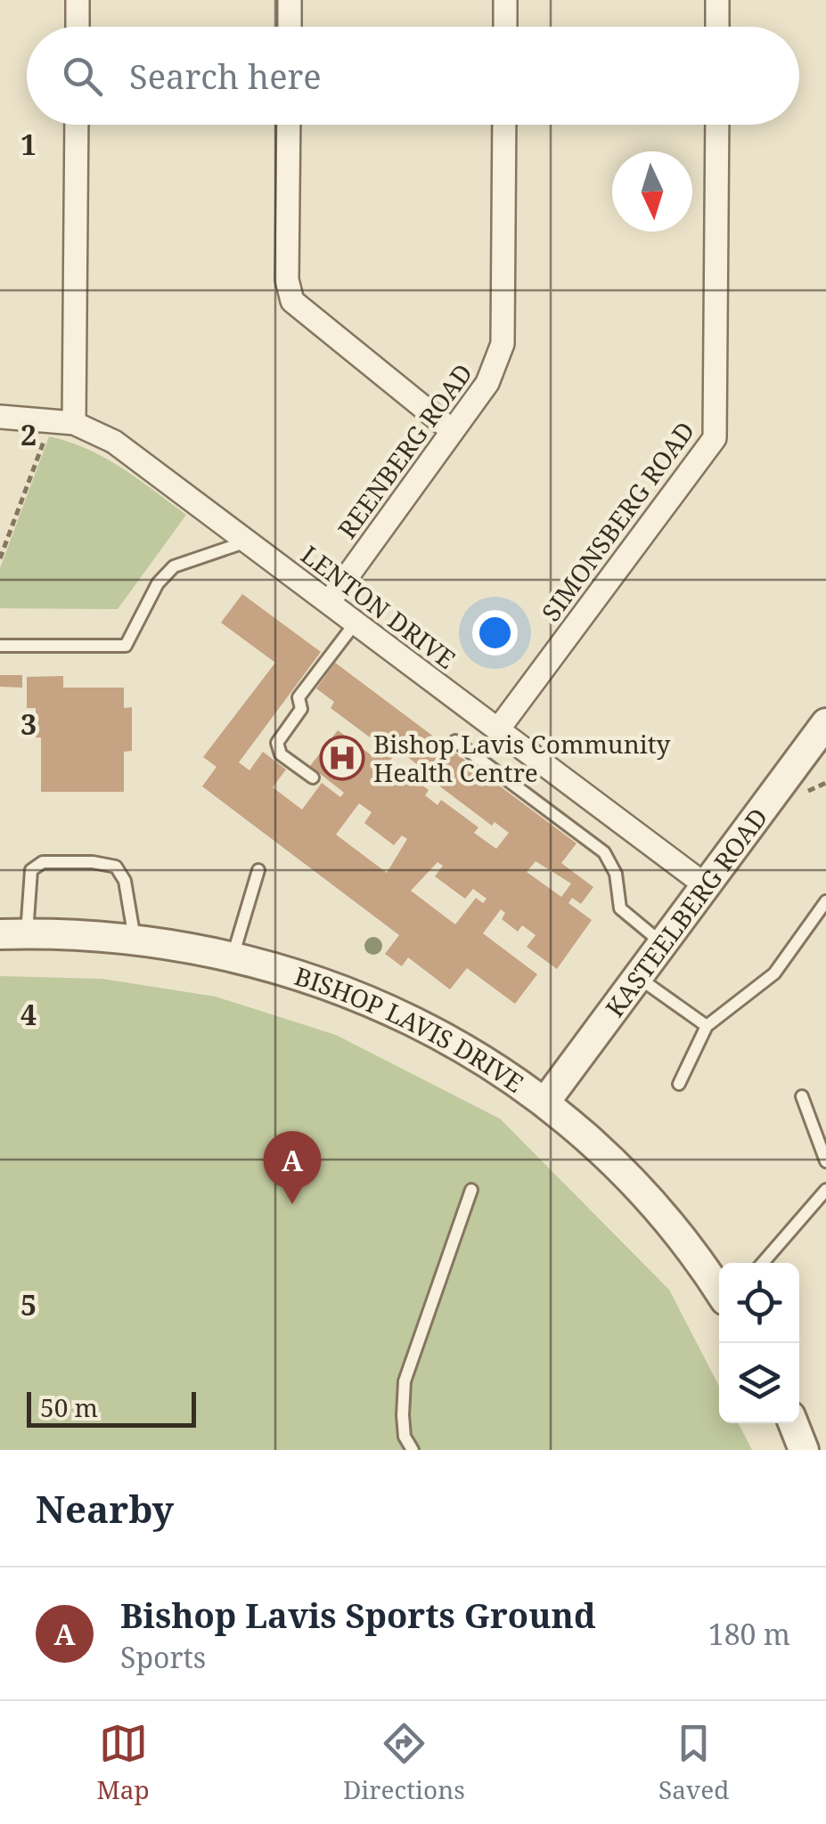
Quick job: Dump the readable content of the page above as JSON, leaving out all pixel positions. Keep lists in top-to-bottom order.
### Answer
{
  "streets": {
    "street": [
      "REENBERG ROAD",
      "SIMONSBERG ROAD",
      "LENTON DRIVE",
      "KASTEELBERG ROAD",
      "BISHOP LAVIS DRIVE"
    ]
  },
  "crossings": [
    ["REENBERG ROAD", "LENTON DRIVE"],
    ["SIMONSBERG ROAD", "LENTON DRIVE"],
    ["LENTON DRIVE", "KASTEELBERG ROAD"],
    ["KASTEELBERG ROAD", "BISHOP LAVIS DRIVE"]
  ],
  "places": {
    "hospital": ["Bishop Lavis Community Health Centre"]
  },
  "scale_bar": "50 m",
  "north": "bottom",
  "page": {
    "search": "Search here",
    "pins": "A",
    "scale": "50 m",
    "heading": "Nearby",
    "list": [
      {
        "mark": "A",
        "name": "Bishop Lavis Sports Ground",
        "note": "Sports",
        "value": "180 m"
      }
    ],
    "nav": ["Map", "Directions", "Saved"]
  },
  "grid": {
    "rows": [
      "1",
      "2",
      "3",
      "4",
      "5"
    ]
  }
}
